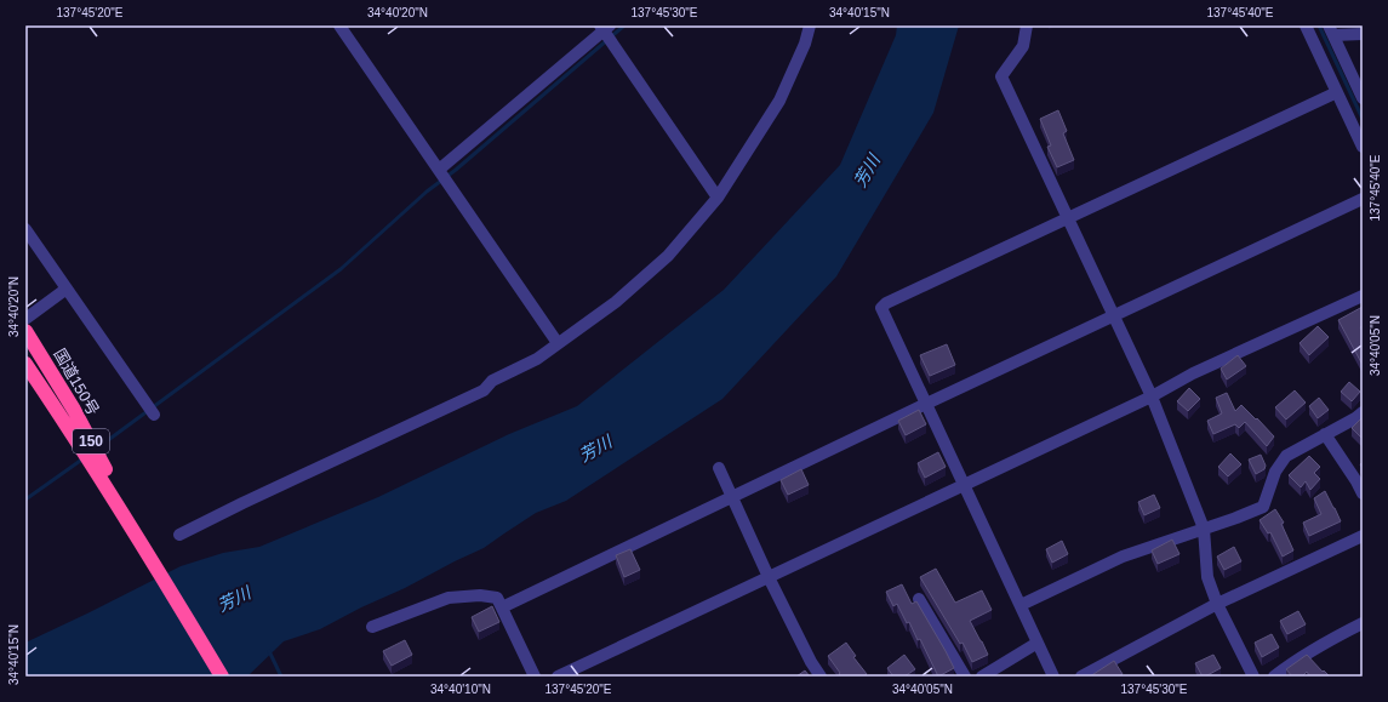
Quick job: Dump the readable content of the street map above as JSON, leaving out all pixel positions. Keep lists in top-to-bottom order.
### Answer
{
  "streets": {
    "highway": ["国道150号", "150"]
  },
  "water": ["芳川"],
  "coordinates": [
    "137°45'20\"E",
    "34°40'20\"N",
    "137°45'30\"E",
    "34°40'15\"N",
    "137°45'40\"E",
    "34°40'05\"N",
    "34°40'10\"N"
  ]
}
